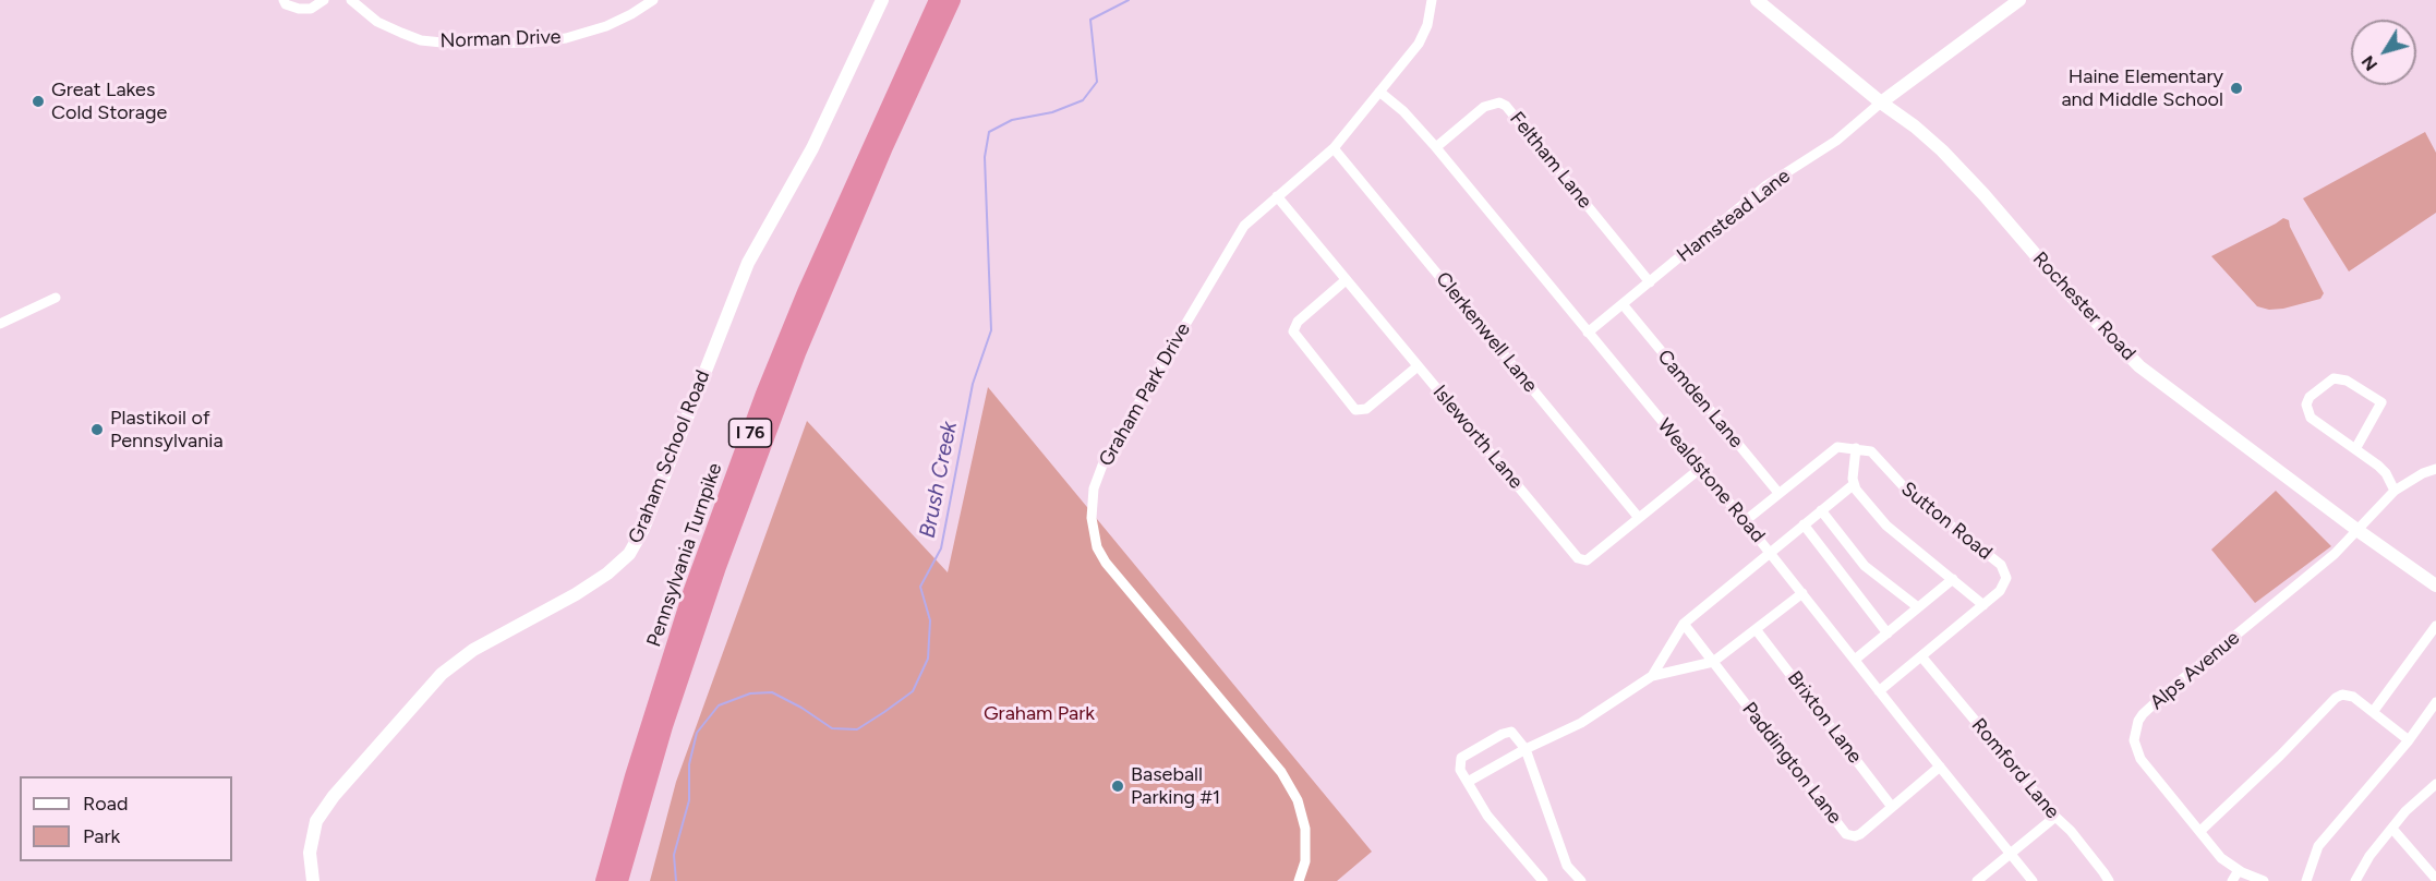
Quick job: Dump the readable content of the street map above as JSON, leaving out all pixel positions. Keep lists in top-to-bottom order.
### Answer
{
  "streets": {
    "highway": ["I 76", "Pennsylvania Turnpike"],
    "street": [
      "Norman Drive",
      "Feltham Lane",
      "Hamstead Lane",
      "Rochester Road",
      "Clerkenwell Lane",
      "Graham Park Drive",
      "Camden Lane",
      "Isleworth Lane",
      "Graham School Road",
      "Wealdstone Road",
      "Sutton Road",
      "Alps Avenue",
      "Brixton Lane",
      "Paddington Lane",
      "Romford Lane"
    ]
  },
  "crossings": [
    ["Feltham Lane", "Hamstead Lane"],
    ["Feltham Lane", "Wealdstone Road"],
    ["Hamstead Lane", "Rochester Road"],
    ["Hamstead Lane", "Camden Lane"],
    ["Hamstead Lane", "Wealdstone Road"],
    ["Rochester Road", "Alps Avenue"],
    ["Clerkenwell Lane", "Graham Park Drive"],
    ["Clerkenwell Lane", "Isleworth Lane"],
    ["Graham Park Drive", "Isleworth Lane"],
    ["Graham Park Drive", "Wealdstone Road"],
    ["Isleworth Lane", "Wealdstone Road"],
    ["Wealdstone Road", "Sutton Road"],
    ["Wealdstone Road", "Paddington Lane"],
    ["Sutton Road", "Romford Lane"],
    ["Brixton Lane", "Paddington Lane"]
  ],
  "water": ["Brush Creek"],
  "parks": ["Graham Park"],
  "places": [
    "Haine Elementary and Middle School",
    "Great Lakes Cold Storage",
    "Plastikoil of Pennsylvania",
    "Baseball Parking #1"
  ],
  "legend": ["Road", "Park"],
  "north": "bottom left"
}
